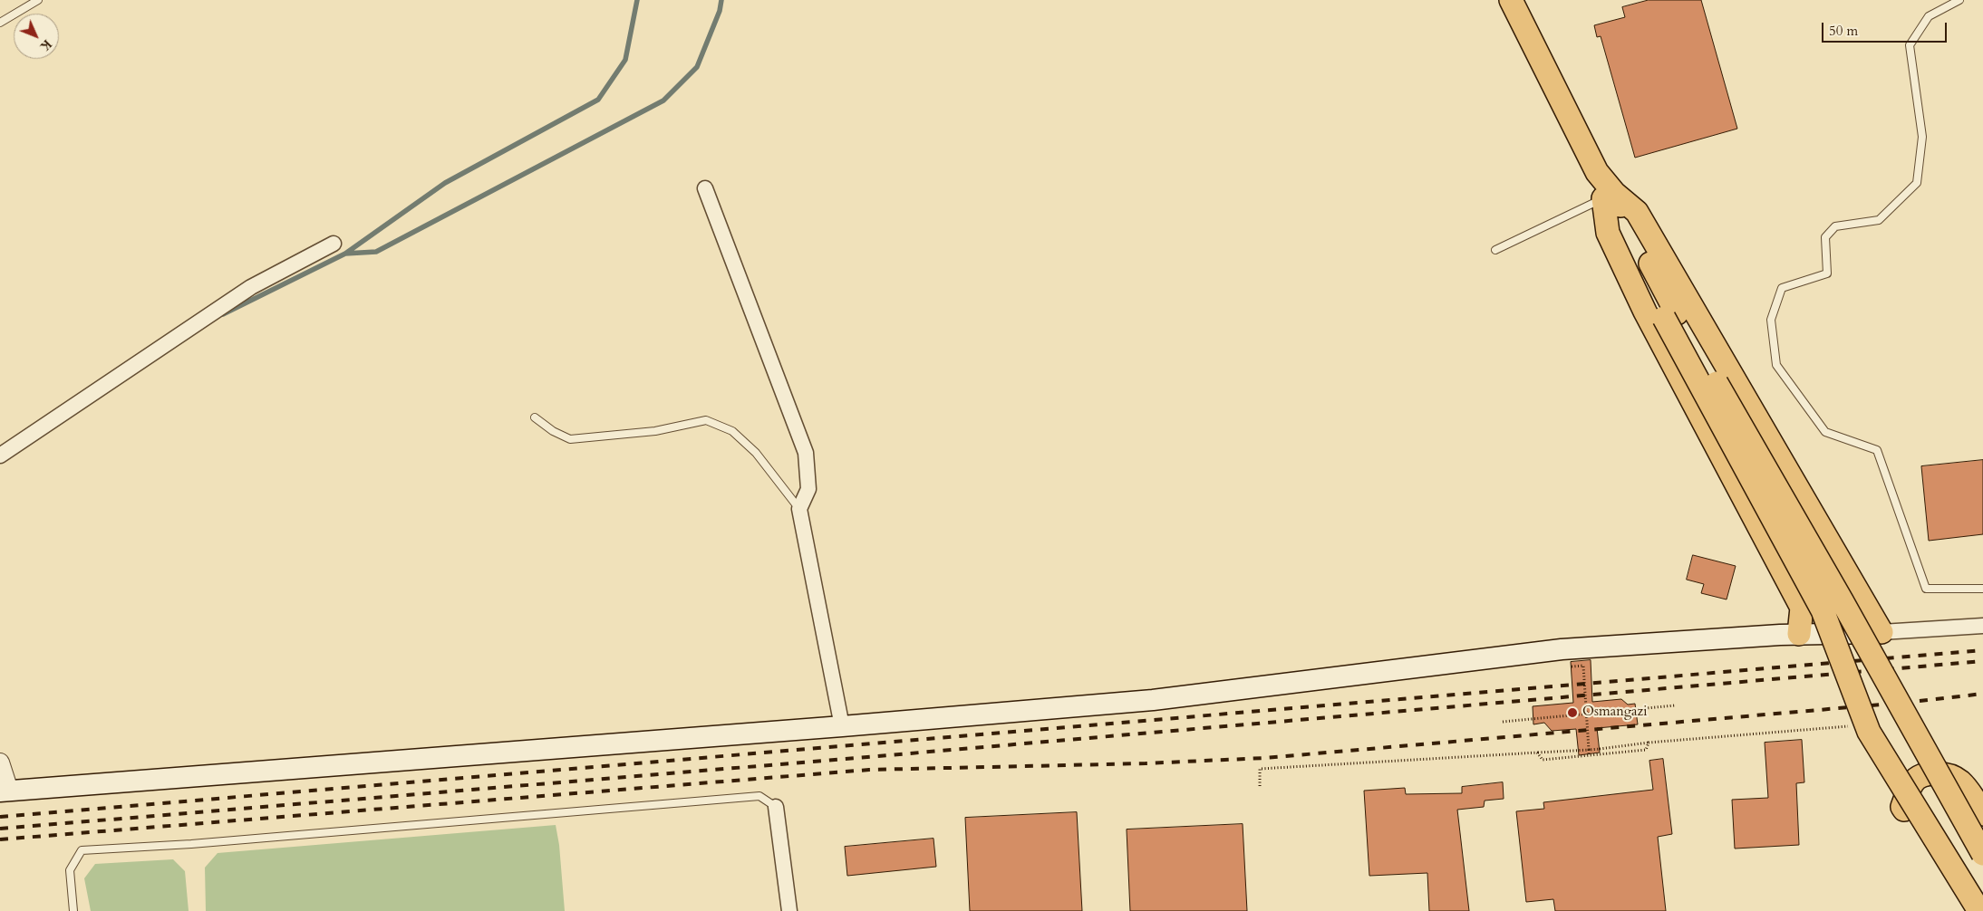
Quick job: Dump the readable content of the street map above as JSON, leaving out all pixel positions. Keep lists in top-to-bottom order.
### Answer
{
  "places": ["Osmangazi"],
  "scale_bar": "50 m",
  "north": "bottom right"
}
